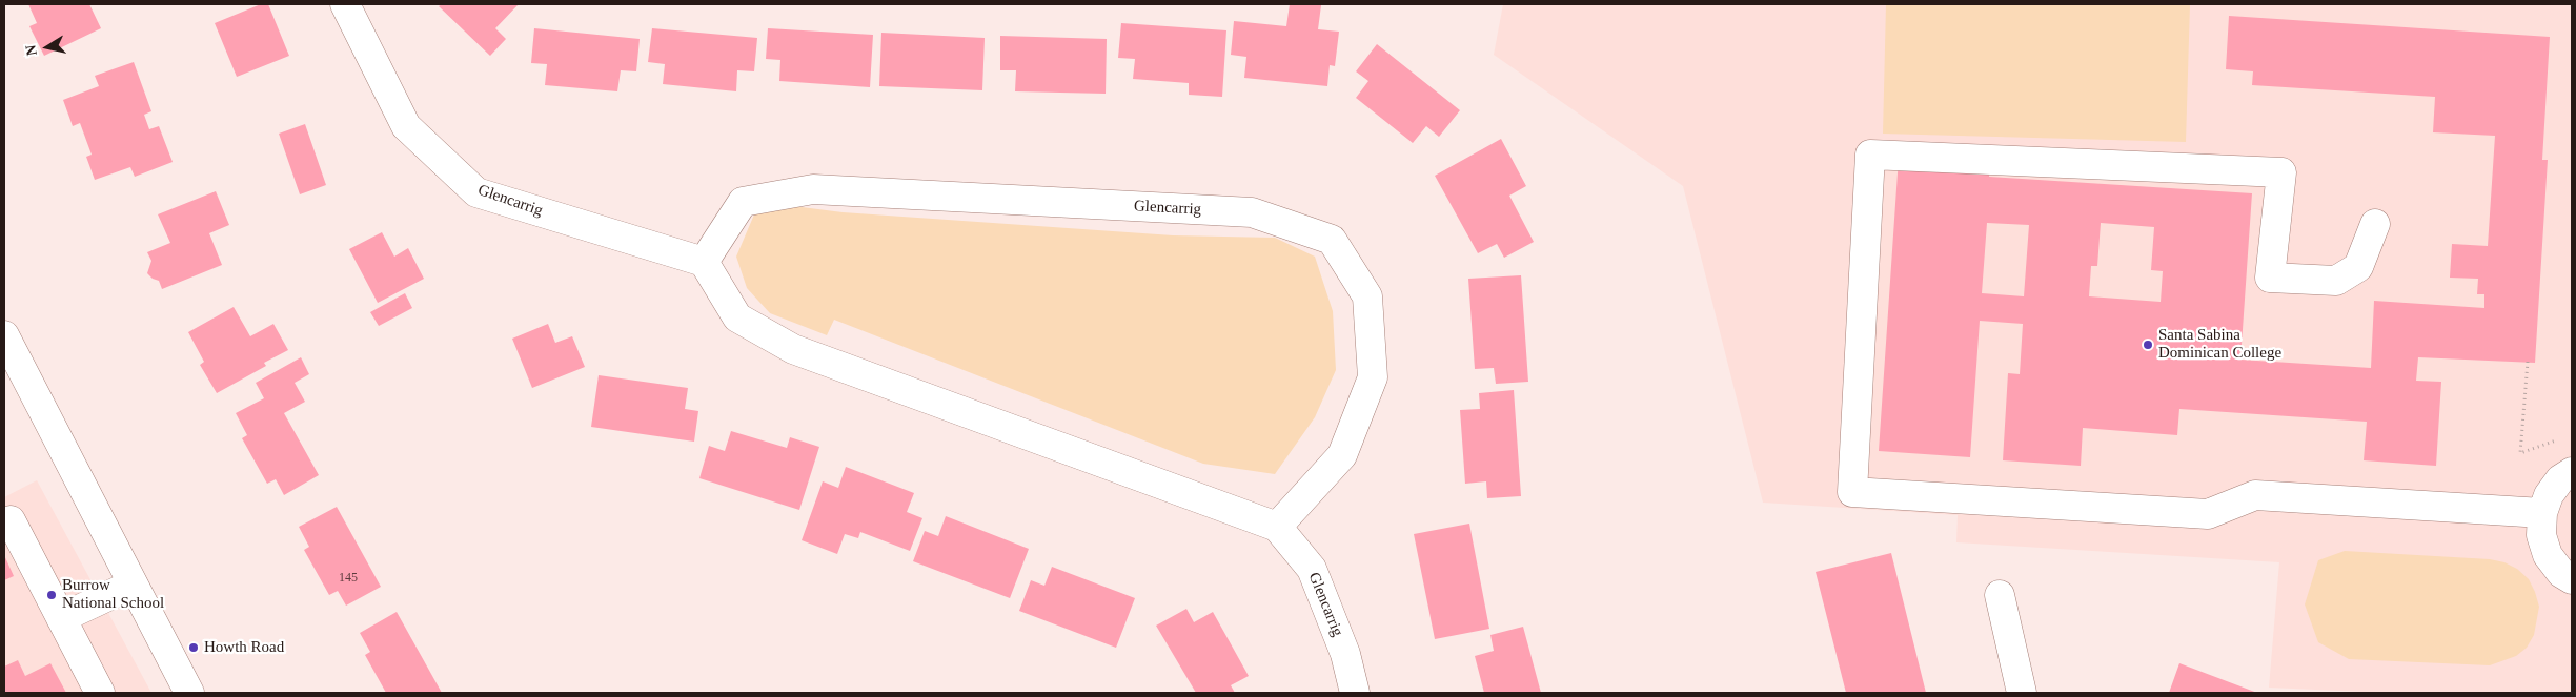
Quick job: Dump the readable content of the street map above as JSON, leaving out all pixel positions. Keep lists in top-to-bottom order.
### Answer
{
  "streets": {
    "street": ["Glencarrig"]
  },
  "places": ["Santa Sabina Dominican College", "Burrow National School", "Howth Road"],
  "house_numbers": ["145"],
  "north": "left"
}
